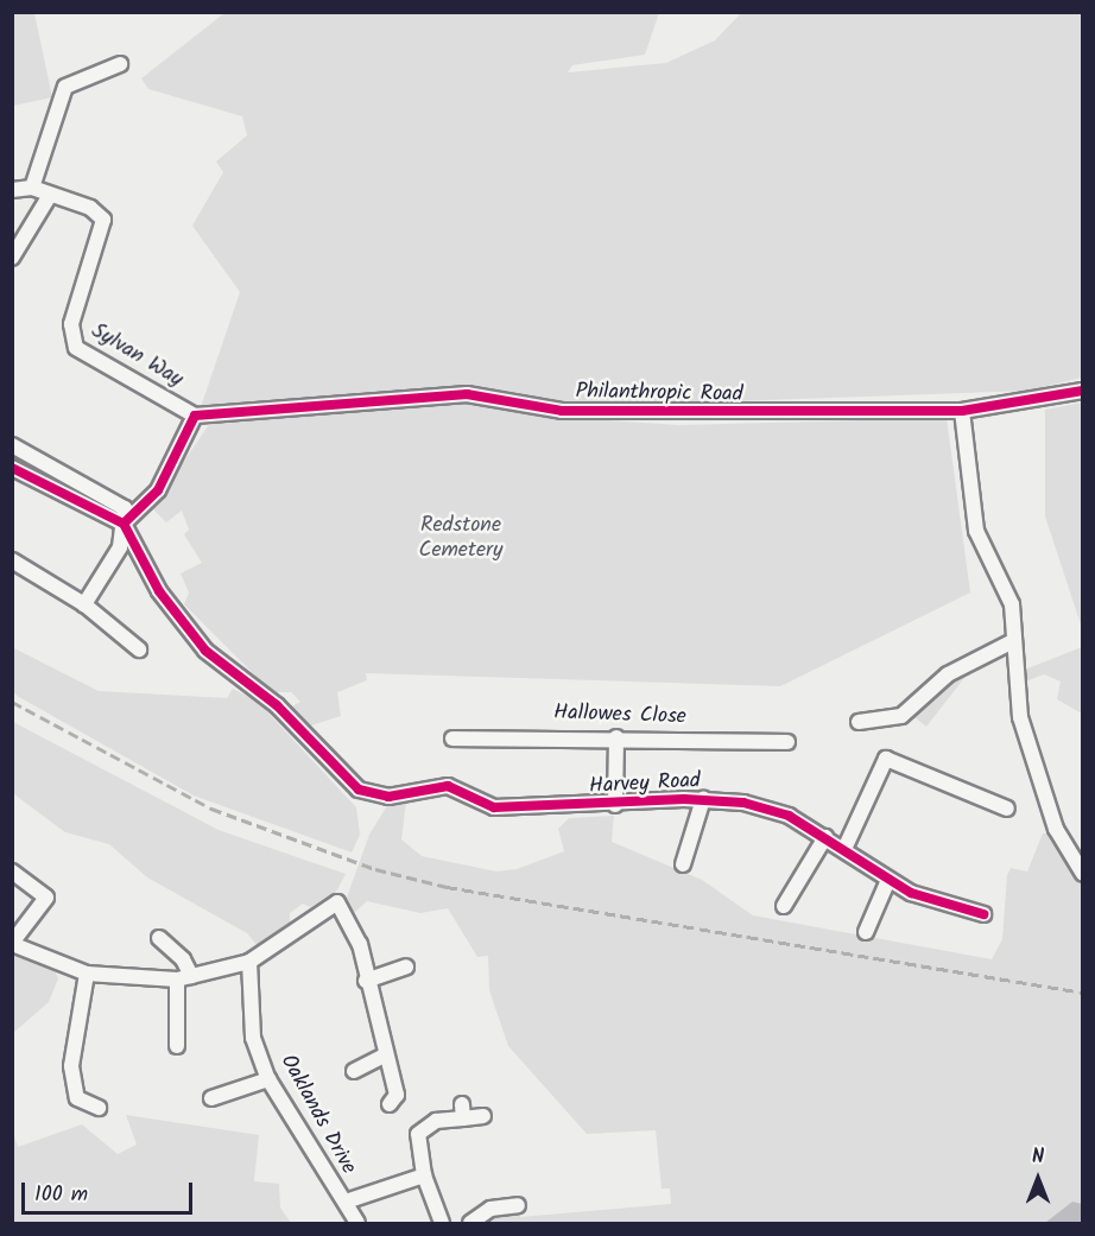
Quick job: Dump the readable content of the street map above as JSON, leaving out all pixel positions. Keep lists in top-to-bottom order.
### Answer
{
  "streets": {
    "street": [
      "Sylvan Way",
      "Philanthropic Road",
      "Hallowes Close",
      "Harvey Road",
      "Oaklands Drive"
    ]
  },
  "crossings": [
    ["Sylvan Way", "Philanthropic Road"]
  ],
  "parks": ["Redstone Cemetery"],
  "scale_bar": "100 m",
  "north": "top"
}
